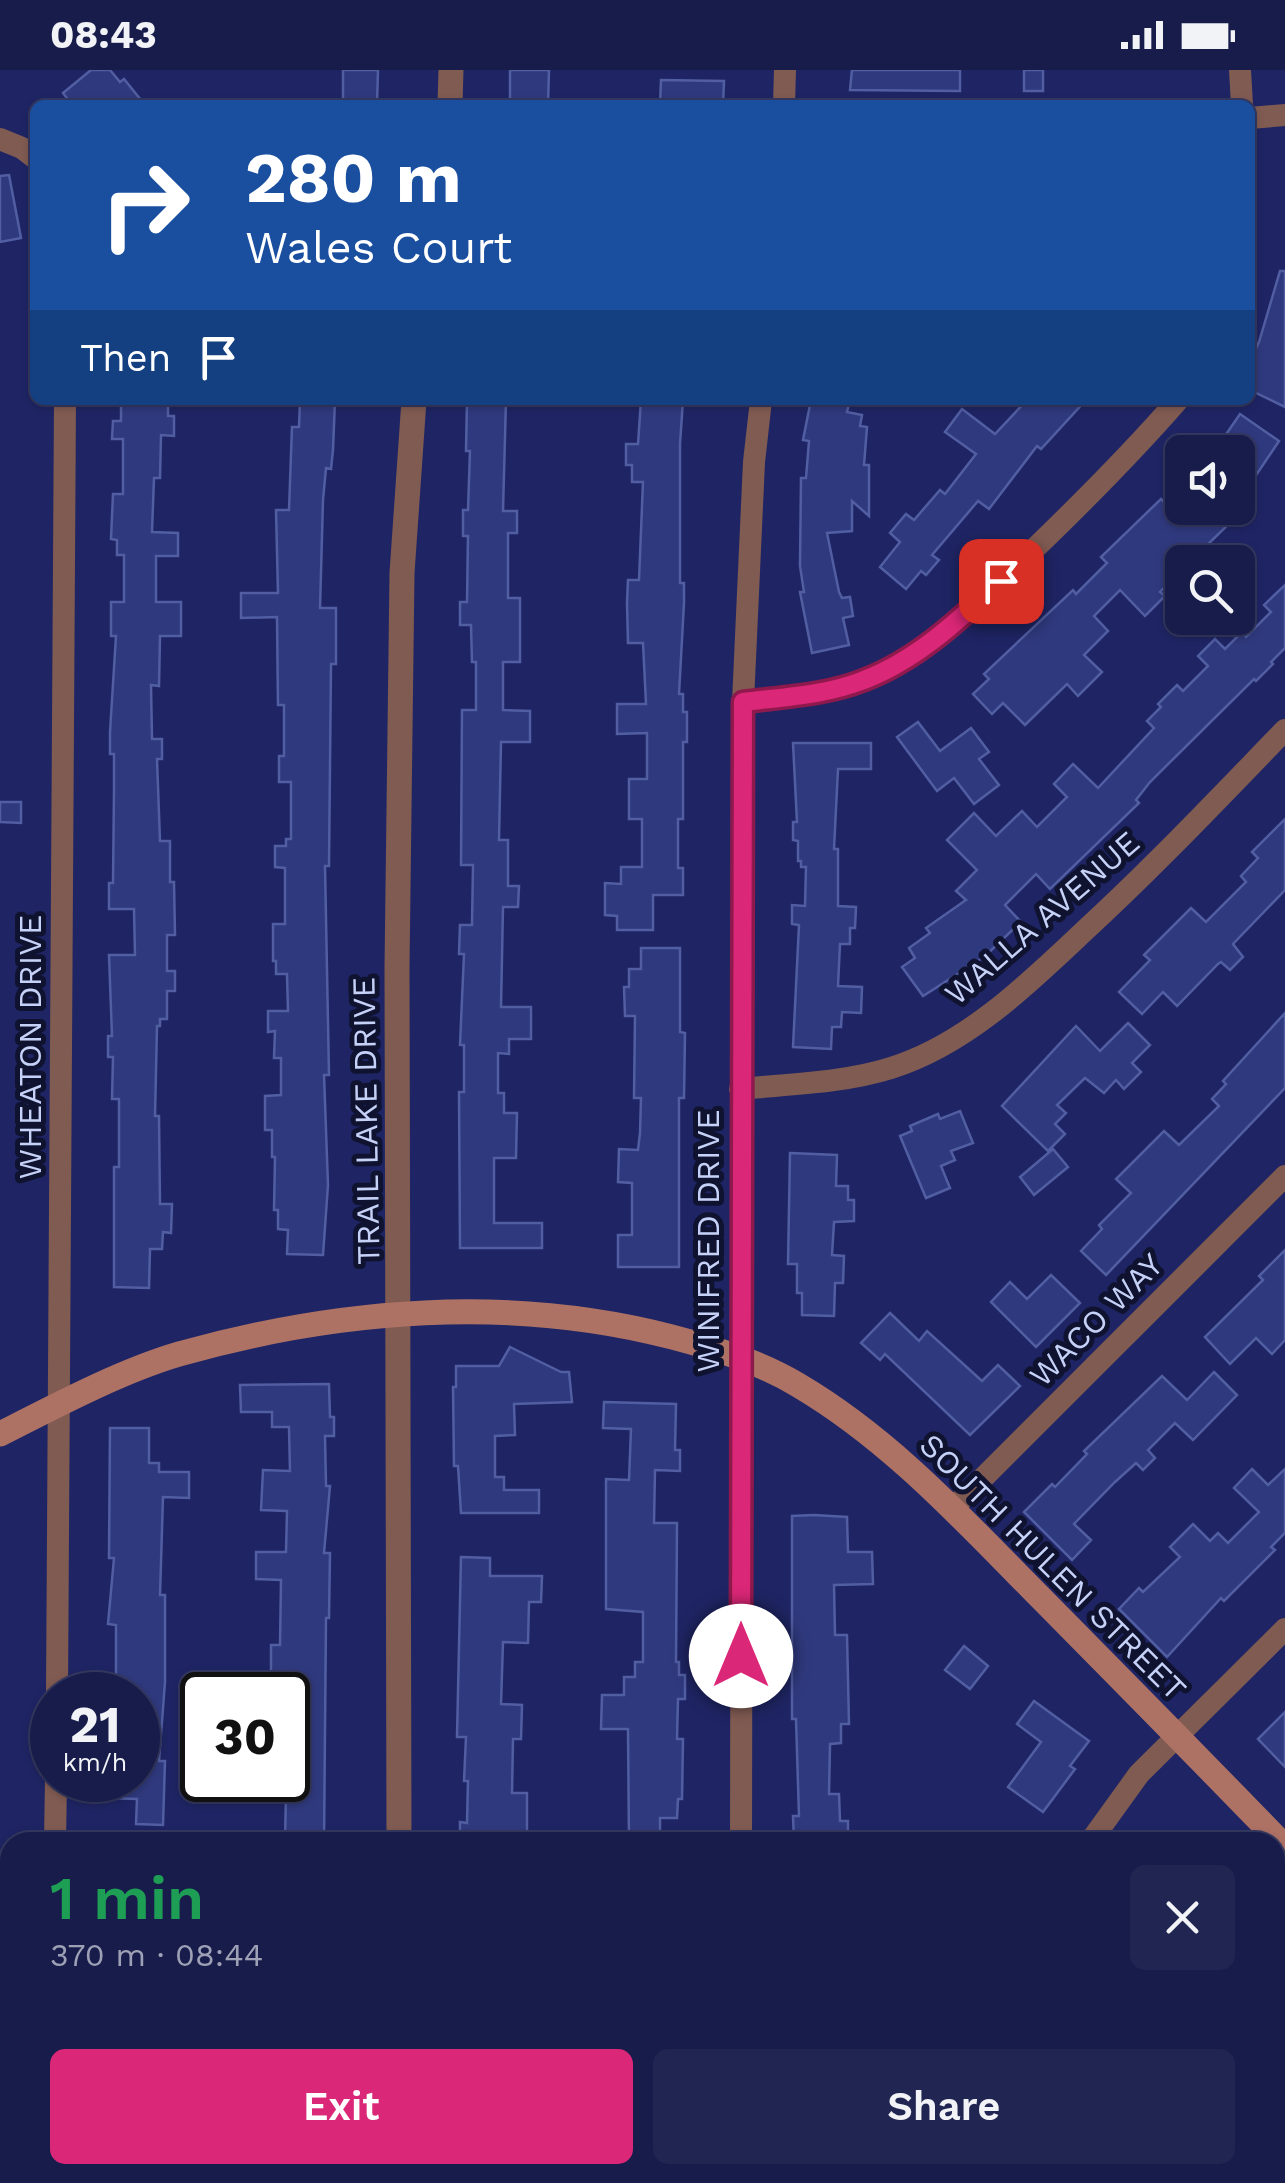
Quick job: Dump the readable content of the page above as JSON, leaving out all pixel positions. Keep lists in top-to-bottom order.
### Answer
{
  "streets": {
    "main road": ["SOUTH HULEN STREET"],
    "street": [
      "WALLA AVENUE",
      "WHEATON DRIVE",
      "TRAIL LAKE DRIVE",
      "WINIFRED DRIVE",
      "WACO WAY"
    ]
  },
  "crossings": [
    ["WALLA AVENUE", "WINIFRED DRIVE"],
    ["WHEATON DRIVE", "SOUTH HULEN STREET"],
    ["TRAIL LAKE DRIVE", "SOUTH HULEN STREET"],
    ["WINIFRED DRIVE", "SOUTH HULEN STREET"],
    ["WACO WAY", "SOUTH HULEN STREET"]
  ],
  "page": {
    "status": "08:43",
    "turn": ["280 m", "Wales Court"],
    "then": "Then",
    "speed": "21 km/h",
    "limit": "30",
    "heading": ["1 min", "370 m · 08:44"],
    "buttons": ["Exit", "Share"]
  }
}
